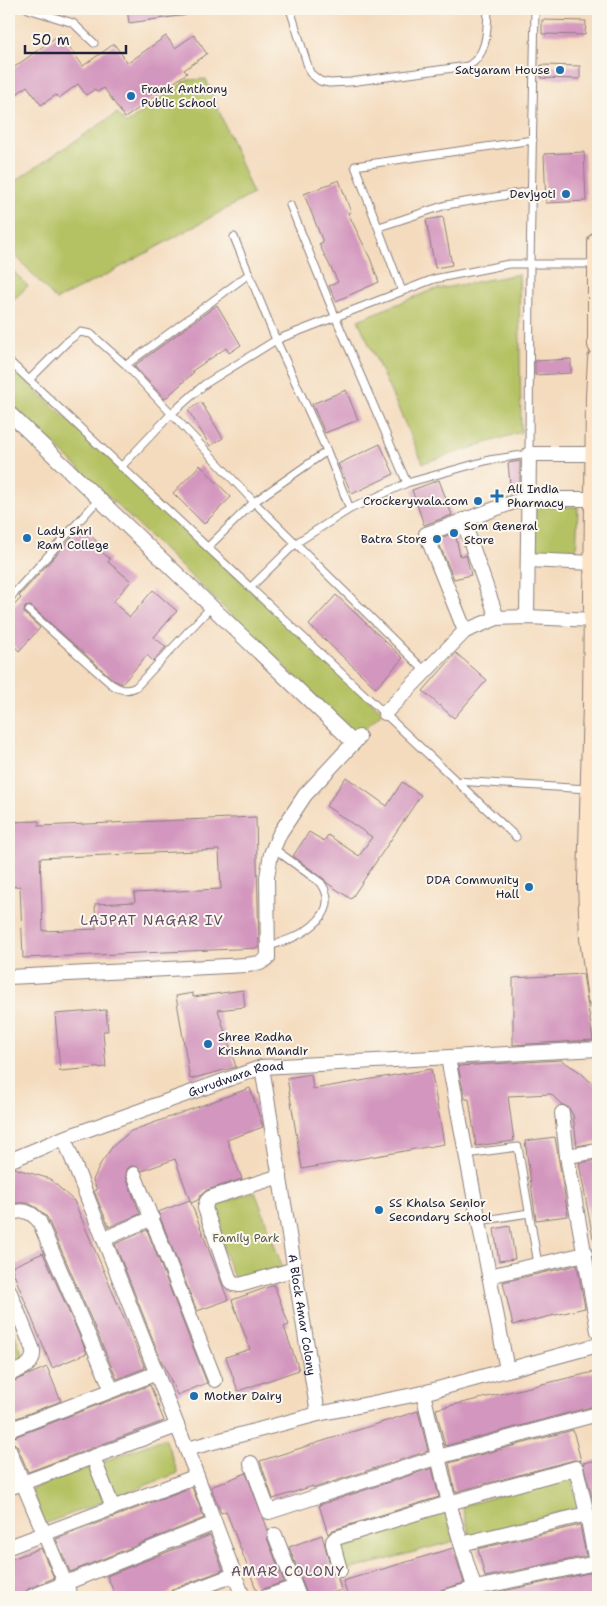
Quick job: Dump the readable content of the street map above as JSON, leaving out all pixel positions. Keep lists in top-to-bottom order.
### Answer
{
  "streets": {
    "street": ["Gurudwara Road", "A Block Amar Colony"]
  },
  "crossings": [
    ["Gurudwara Road", "A Block Amar Colony"]
  ],
  "districts": ["LAJPAT NAGAR IV", "AMAR COLONY"],
  "parks": ["Family Park"],
  "places": {
    "other": [
      "Satyaram House",
      "Frank Anthony Public School",
      "Devjyoti",
      "Crockerywala.com",
      "Som General Store",
      "Lady Shri Ram College",
      "Batra Store",
      "DDA Community Hall",
      "Shree Radha Krishna Mandir",
      "SS Khalsa Senior Secondary School",
      "Mother Dairy"
    ],
    "health": ["All India Pharmacy"]
  },
  "scale_bar": "50 m"
}
